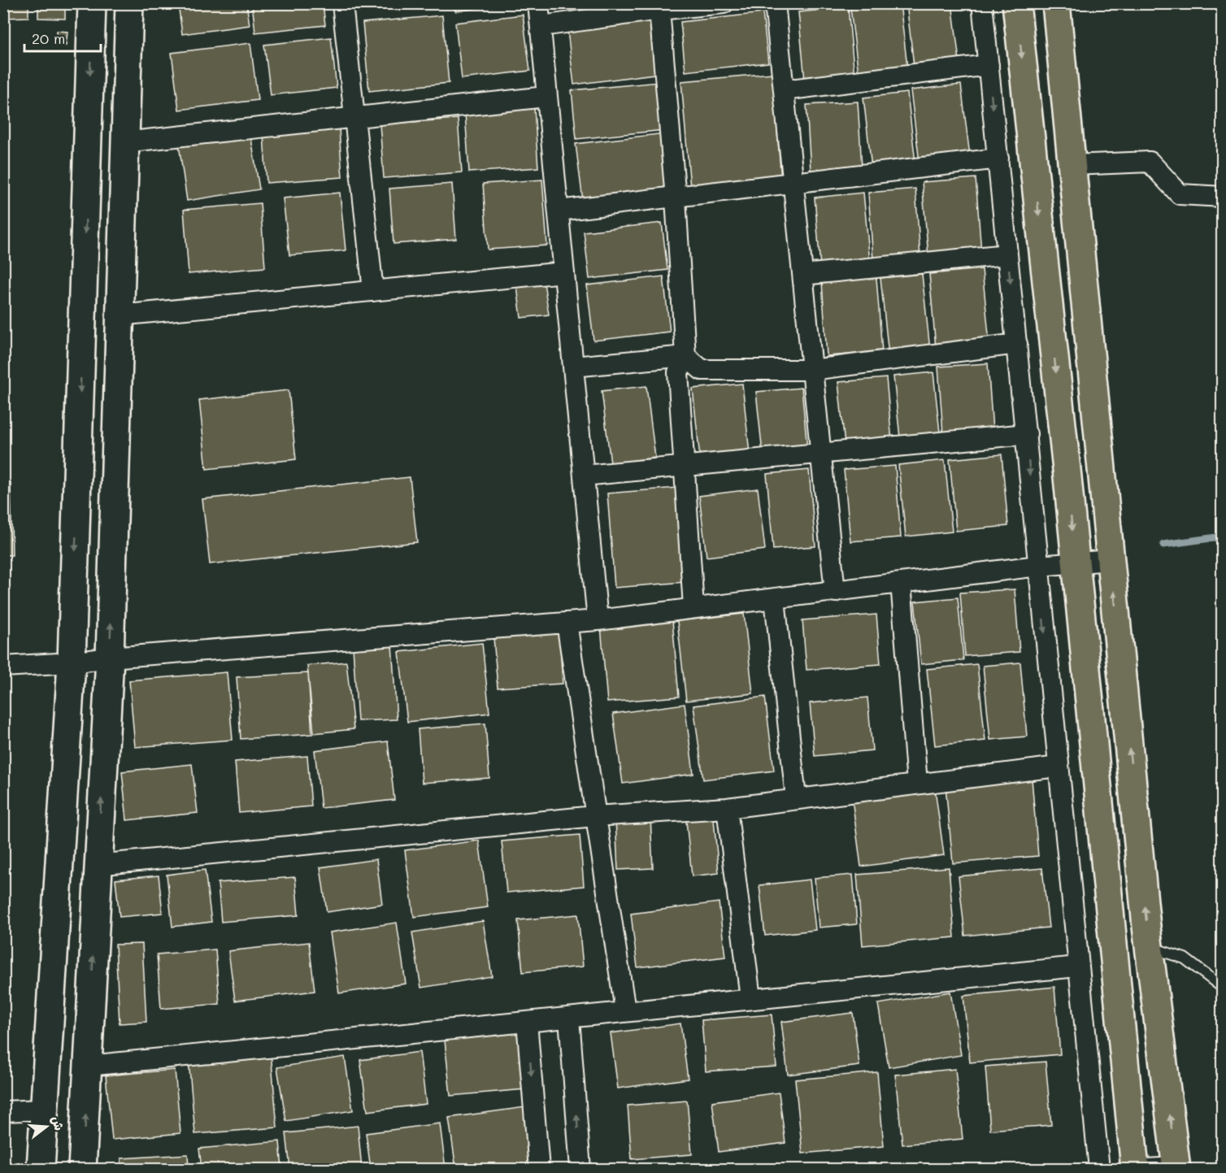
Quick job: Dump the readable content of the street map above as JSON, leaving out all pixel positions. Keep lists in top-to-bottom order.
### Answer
{
  "scale_bar": "20 m",
  "north": "right"
}
